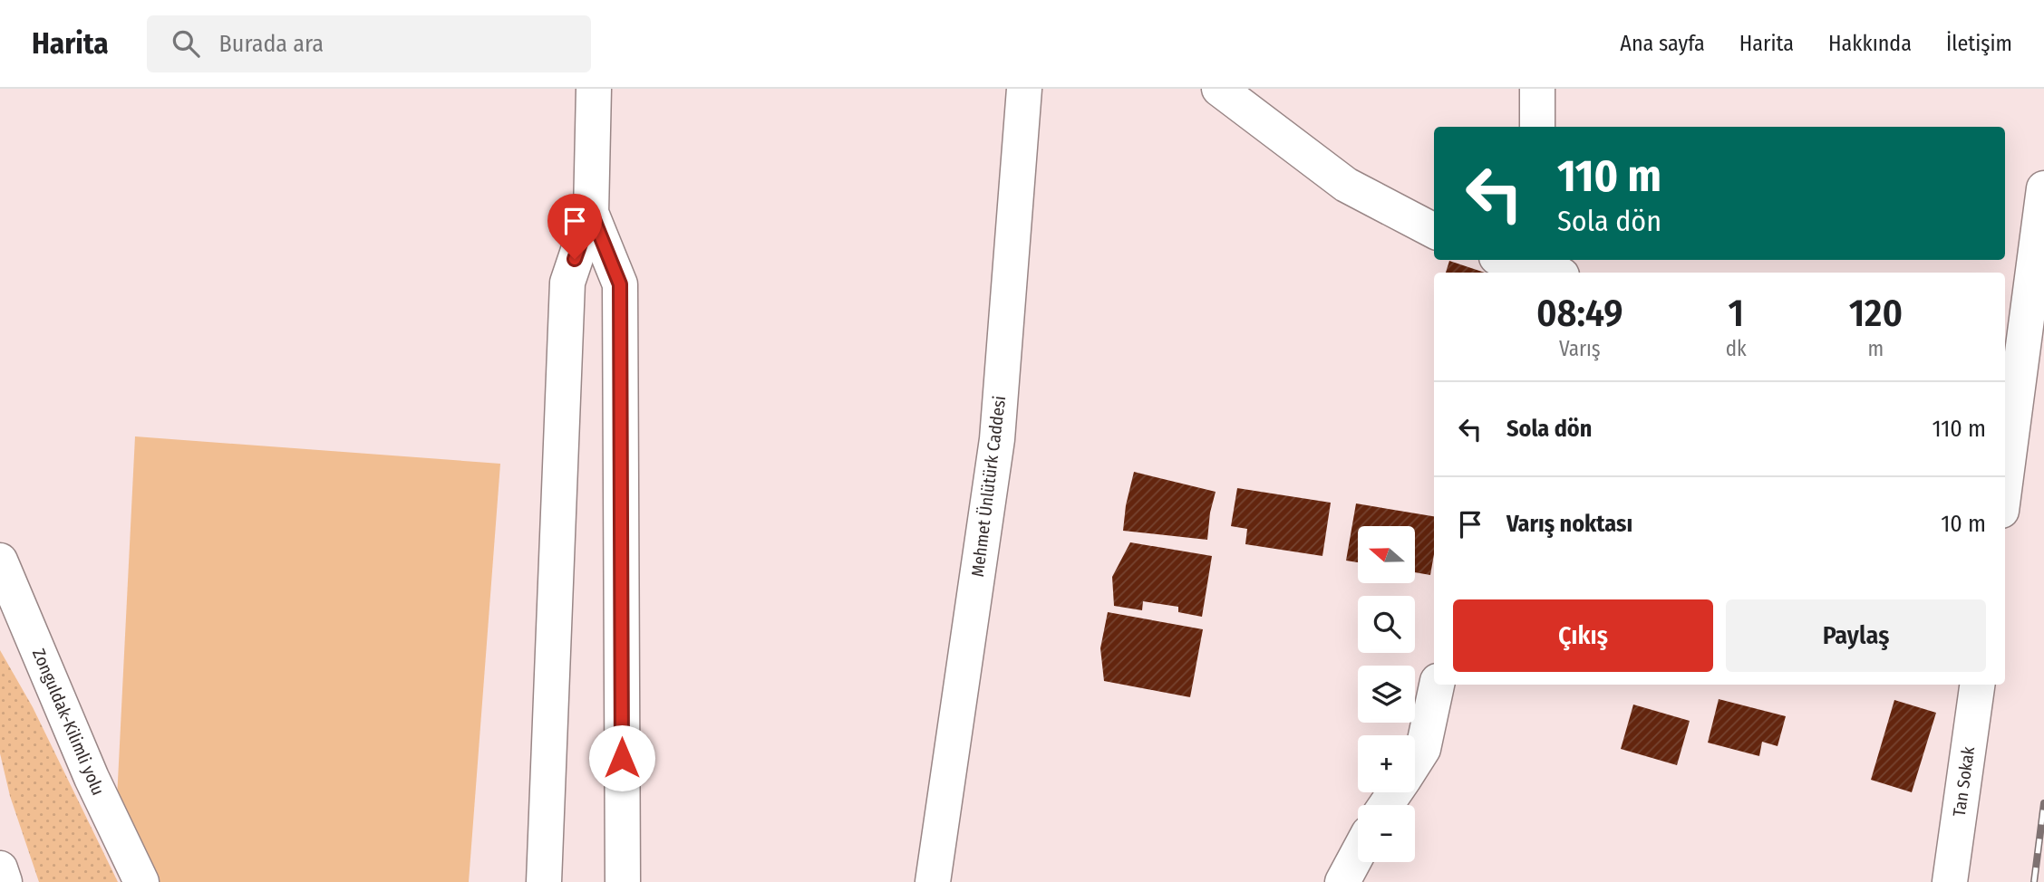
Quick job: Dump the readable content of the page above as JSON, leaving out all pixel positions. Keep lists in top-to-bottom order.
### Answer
{
  "streets": {
    "main road": ["Mehmet Ünlütürk Caddesi", "Zonguldak-Kilimli yolu", "Tan Sokak"]
  },
  "north": "left",
  "page": {
    "header": "Harita",
    "search": "Burada ara",
    "nav": [
      "Ana sayfa",
      "Harita",
      "Hakkında",
      "İletişim"
    ],
    "turn": ["110 m", "Sola dön"],
    "eta": [
      "08:49",
      "Varış",
      "1",
      "dk",
      "120",
      "m"
    ],
    "list": [
      {
        "name": "Sola dön",
        "value": "110 m"
      },
      {
        "name": "Varış noktası",
        "value": "10 m"
      }
    ],
    "map_buttons": ["+", "−"],
    "buttons": ["Çıkış", "Paylaş"]
  }
}
